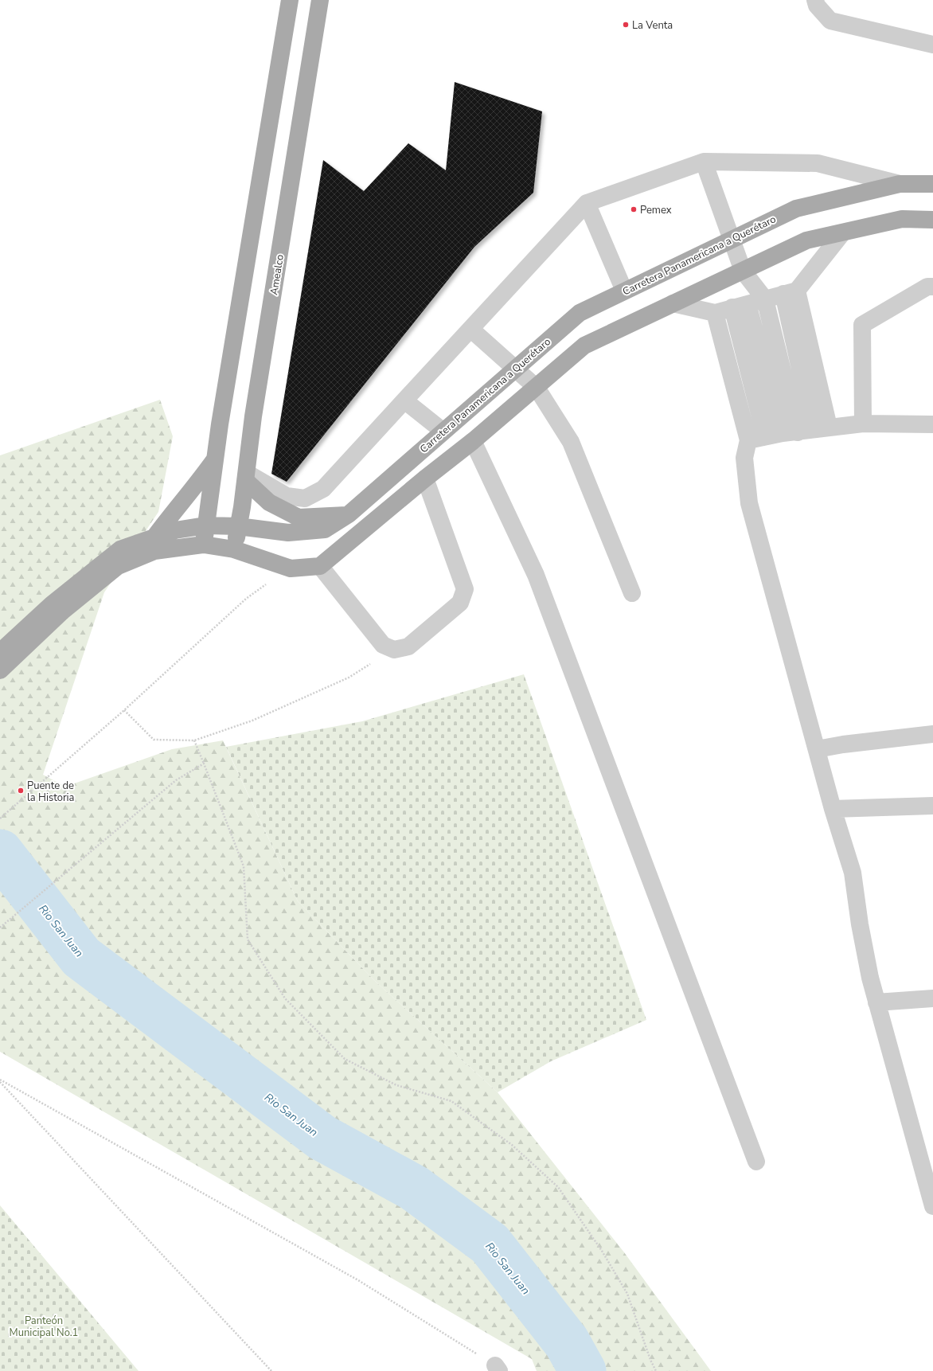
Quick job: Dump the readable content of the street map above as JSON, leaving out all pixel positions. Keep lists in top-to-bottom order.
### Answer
{
  "streets": {
    "main road": ["Carretera Panamericana a Querétaro", "Amealco"]
  },
  "crossings": [
    ["Carretera Panamericana a Querétaro", "Amealco"]
  ],
  "water": ["Rio San Juan"],
  "parks": ["Panteón Municipal No.1"],
  "places": ["La Venta", "Pemex", "Puente de la Historia"]
}
